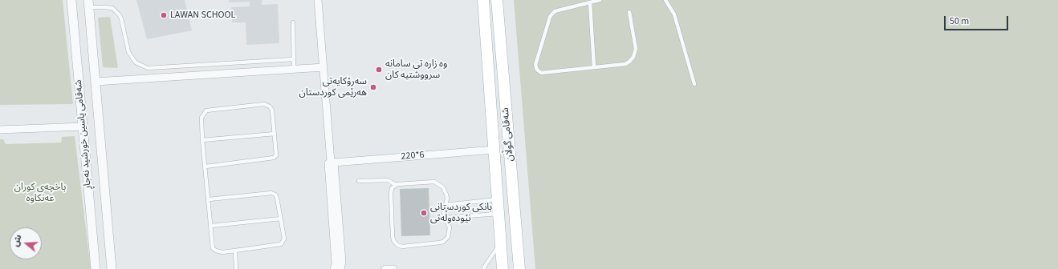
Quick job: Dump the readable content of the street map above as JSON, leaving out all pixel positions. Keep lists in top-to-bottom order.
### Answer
{
  "streets": {
    "main road": ["شەقامی گوڵان"],
    "street": ["شەقامی یاسین خورشید نەجاڕ", "220*6"]
  },
  "crossings": [
    ["شەقامی گوڵان", "220*6"]
  ],
  "parks": ["باخچەی کوران عەنکاوە"],
  "places": [
    "LAWAN SCHOOL",
    "وه زاره تى سامانه سرووشتيه كان",
    "سەرۆكایەتی هەرێمی كوردستان",
    "بانکی کوردستانی نێودەوڵەتی"
  ],
  "scale_bar": "50 m",
  "north": "left"
}
